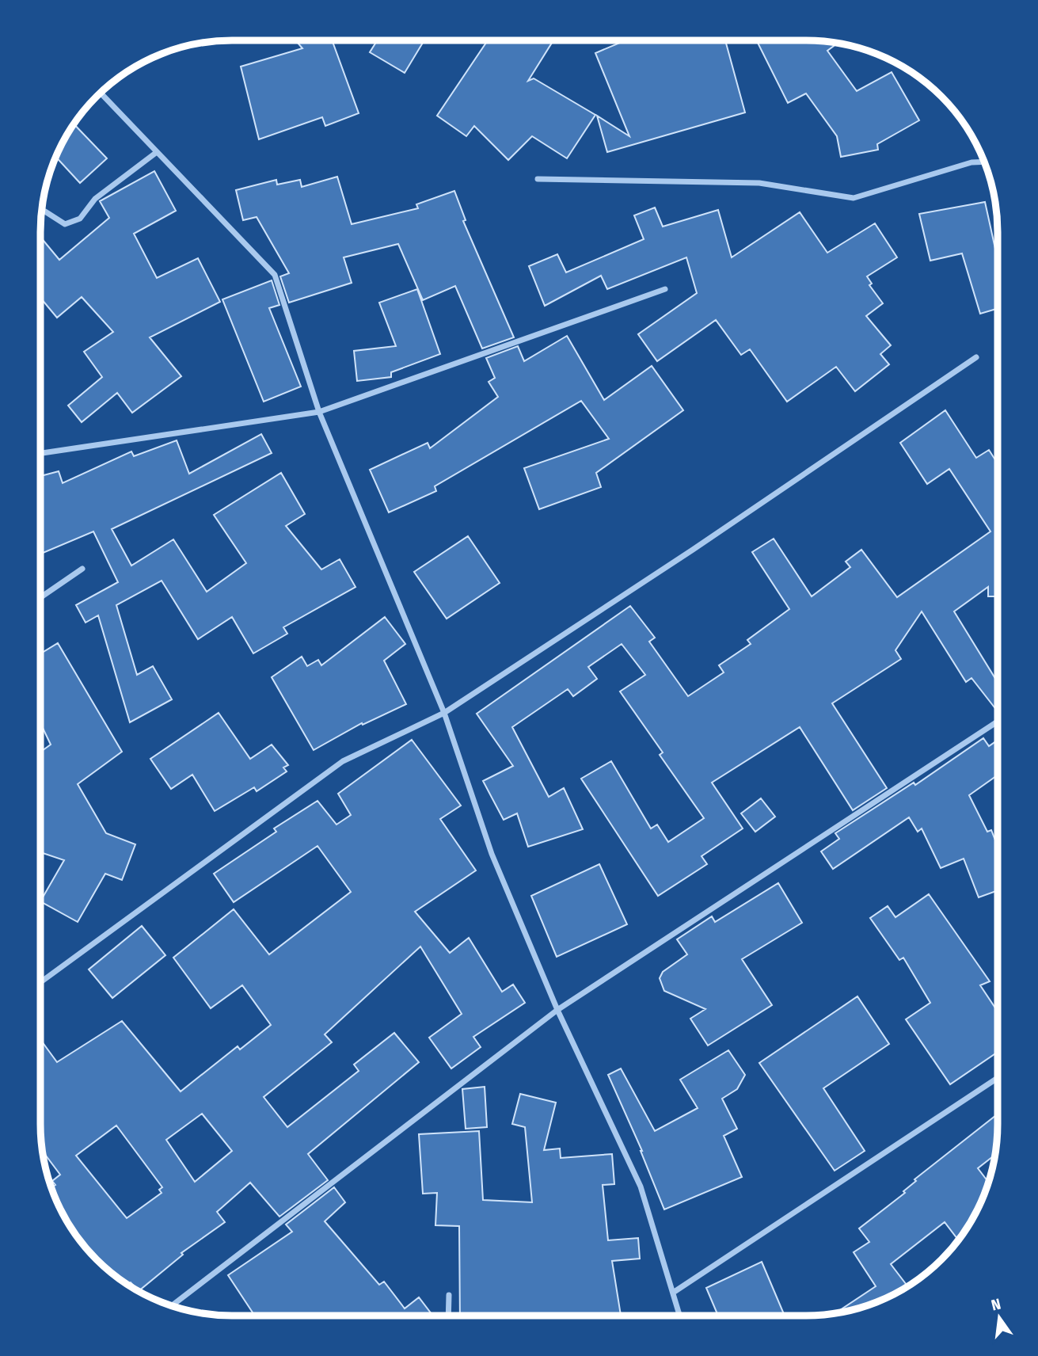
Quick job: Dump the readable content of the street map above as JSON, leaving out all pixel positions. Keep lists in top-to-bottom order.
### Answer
{
  "north": "top"
}
